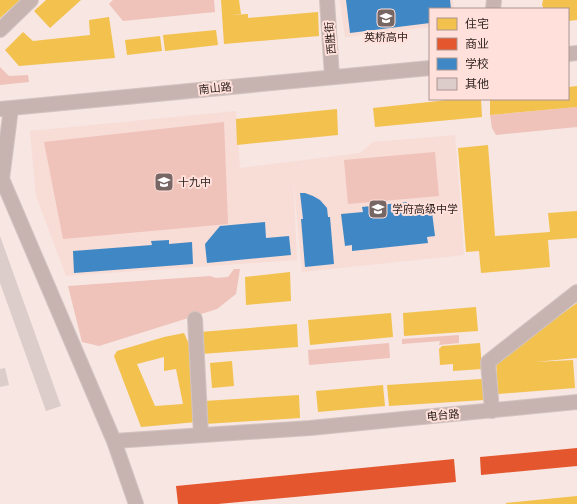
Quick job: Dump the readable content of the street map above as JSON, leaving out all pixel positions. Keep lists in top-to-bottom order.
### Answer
{
  "streets": {
    "street": ["西胜街", "南山路", "电台路"]
  },
  "crossings": [
    ["西胜街", "南山路"]
  ],
  "places": {
    "school or university": ["英桥高中", "十九中", "学府高级中学"]
  },
  "legend": [
    "住宅",
    "商业",
    "学校",
    "其他"
  ]
}
